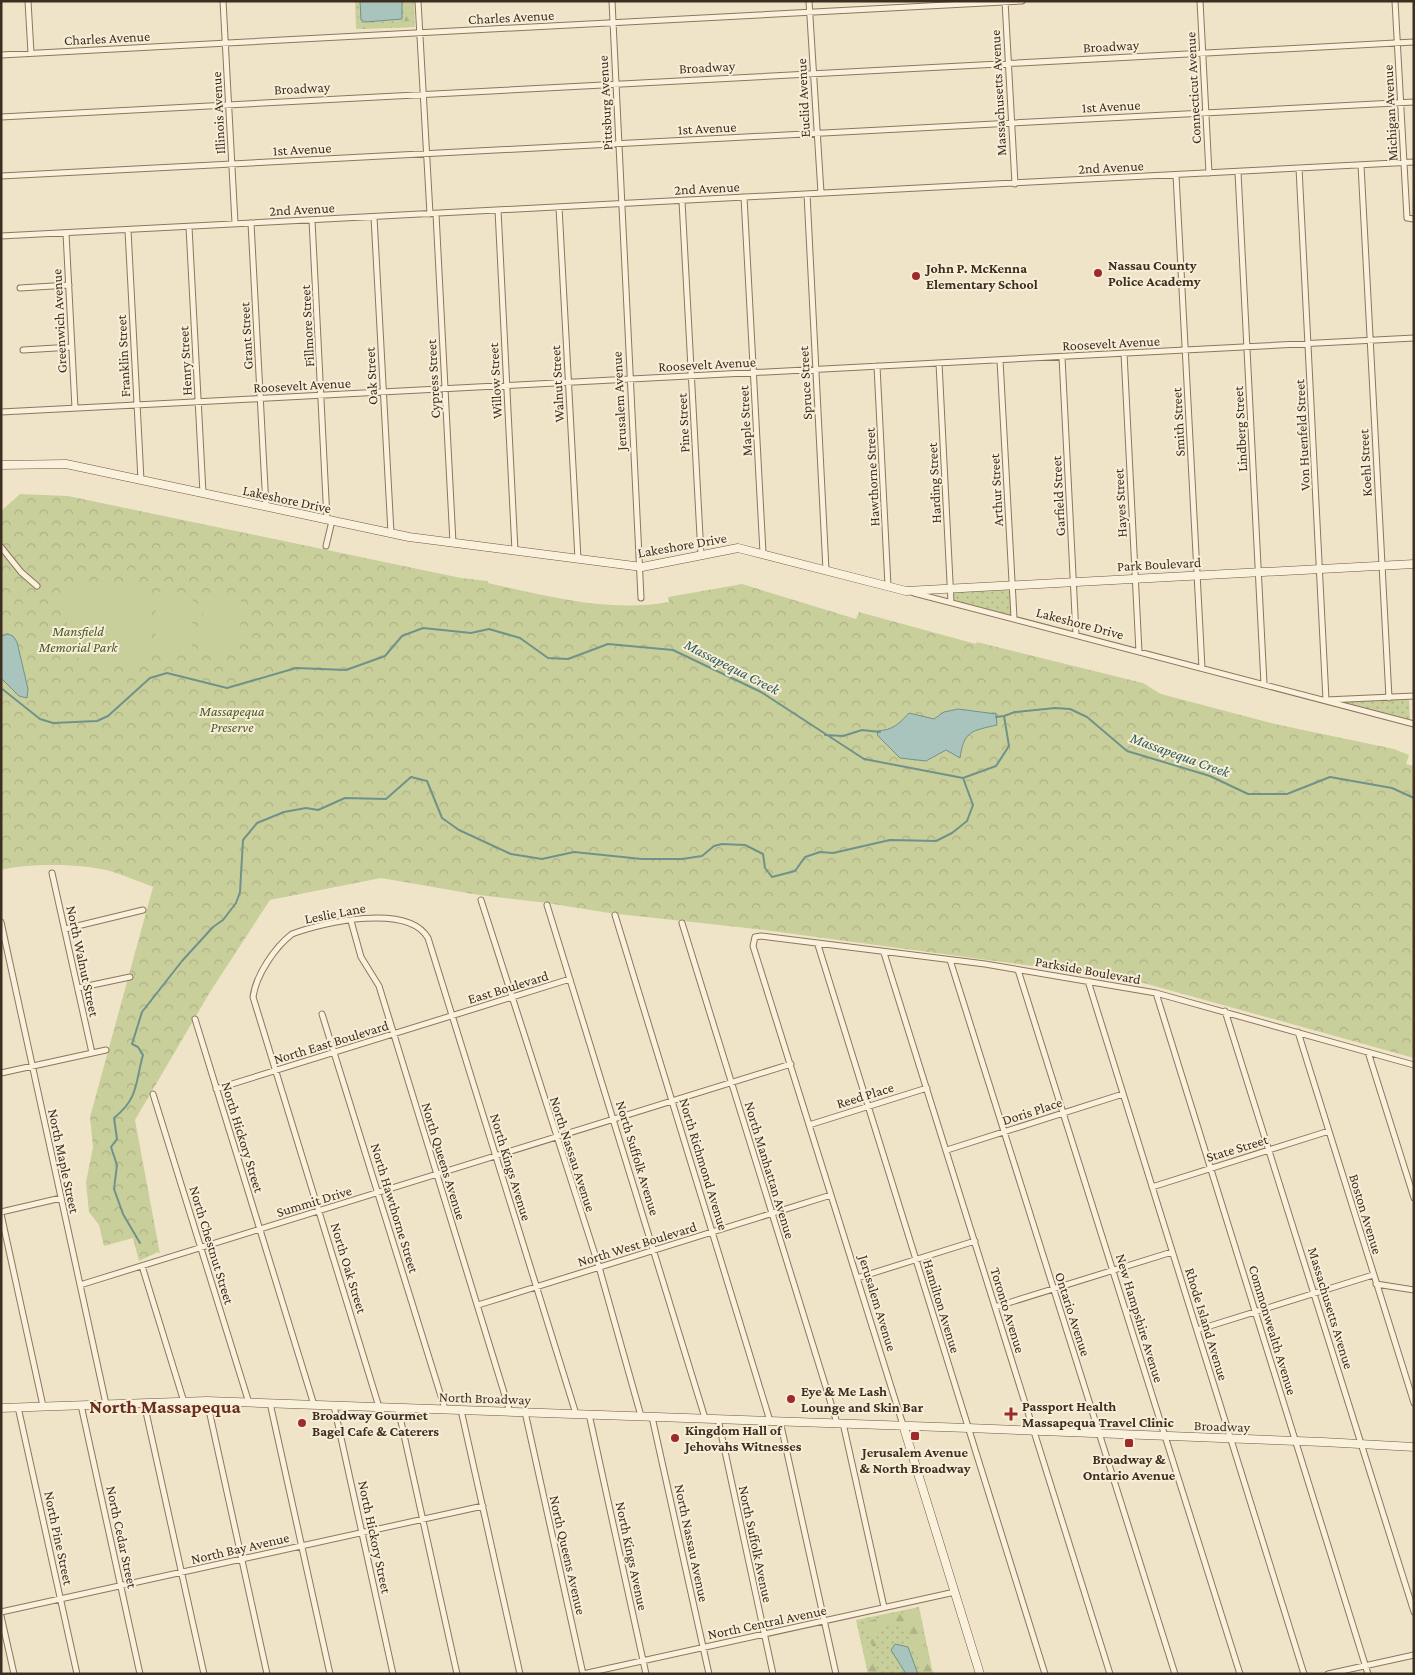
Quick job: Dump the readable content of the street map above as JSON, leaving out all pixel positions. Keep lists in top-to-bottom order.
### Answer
{
  "streets": {
    "main road": [
      "Broadway",
      "Jerusalem Avenue",
      "Lakeshore Drive",
      "Park Boulevard",
      "North Broadway"
    ],
    "street": [
      "Charles Avenue",
      "Connecticut Avenue",
      "Massachusetts Avenue",
      "Euclid Avenue",
      "Pittsburg Avenue",
      "1st Avenue",
      "Illinois Avenue",
      "Michigan Avenue",
      "2nd Avenue",
      "Greenwich Avenue",
      "Fillmore Street",
      "Grant Street",
      "Roosevelt Avenue",
      "Franklin Street",
      "Henry Street",
      "Oak Street",
      "Cypress Street",
      "Willow Street",
      "Spruce Street",
      "Walnut Street",
      "Maple Street",
      "Smith Street",
      "Pine Street",
      "Lindberg Street",
      "Von Huenfeld Street",
      "Koehl Street",
      "Hawthorne Street",
      "Harding Street",
      "Arthur Street",
      "Garfield Street",
      "Hayes Street",
      "Leslie Lane",
      "North Walnut Street",
      "Parkside Boulevard",
      "East Boulevard",
      "North East Boulevard",
      "Reed Place",
      "Doris Place",
      "North Hickory Street",
      "State Street",
      "North Nassau Avenue",
      "North Suffolk Avenue",
      "North Maple Street",
      "North Queens Avenue",
      "North Richmond Avenue",
      "North Kings Avenue",
      "North Manhattan Avenue",
      "Summit Drive",
      "North Hawthorne Street",
      "Boston Avenue",
      "North West Boulevard",
      "North Chestnut Street",
      "North Oak Street",
      "Hamilton Avenue",
      "Toronto Avenue",
      "Ontario Avenue",
      "New Hampshire Avenue",
      "Rhode Island Avenue",
      "Commonwealth Avenue",
      "North Cedar Street",
      "North Pine Street",
      "North Bay Avenue",
      "North Central Avenue"
    ]
  },
  "crossings": [
    ["Charles Avenue", "Massachusetts Avenue"],
    ["Charles Avenue", "Euclid Avenue"],
    ["Charles Avenue", "Pittsburg Avenue"],
    ["Charles Avenue", "Illinois Avenue"],
    ["Charles Avenue", "Cypress Street"],
    ["Broadway", "Connecticut Avenue"],
    ["Broadway", "Massachusetts Avenue"],
    ["Broadway", "Euclid Avenue"],
    ["Broadway", "Pittsburg Avenue"],
    ["Broadway", "Illinois Avenue"],
    ["Broadway", "Michigan Avenue"],
    ["Broadway", "Cypress Street"],
    ["Broadway", "Hamilton Avenue"],
    ["Broadway", "Toronto Avenue"],
    ["Broadway", "Ontario Avenue"],
    ["Broadway", "New Hampshire Avenue"],
    ["Broadway", "Rhode Island Avenue"],
    ["Broadway", "Commonwealth Avenue"],
    ["Broadway", "North Broadway"],
    ["Connecticut Avenue", "1st Avenue"],
    ["Connecticut Avenue", "2nd Avenue"],
    ["Massachusetts Avenue", "1st Avenue"],
    ["Massachusetts Avenue", "2nd Avenue"],
    ["Massachusetts Avenue", "Parkside Boulevard"],
    ["Massachusetts Avenue", "State Street"],
    ["Euclid Avenue", "1st Avenue"],
    ["Euclid Avenue", "2nd Avenue"],
    ["Pittsburg Avenue", "1st Avenue"],
    ["Pittsburg Avenue", "2nd Avenue"],
    ["Pittsburg Avenue", "Jerusalem Avenue"],
    ["1st Avenue", "Illinois Avenue"],
    ["1st Avenue", "Michigan Avenue"],
    ["1st Avenue", "Cypress Street"],
    ["Illinois Avenue", "2nd Avenue"],
    ["Michigan Avenue", "2nd Avenue"],
    ["2nd Avenue", "Greenwich Avenue"],
    ["2nd Avenue", "Fillmore Street"],
    ["2nd Avenue", "Grant Street"],
    ["2nd Avenue", "Franklin Street"],
    ["2nd Avenue", "Henry Street"],
    ["2nd Avenue", "Oak Street"],
    ["2nd Avenue", "Cypress Street"],
    ["2nd Avenue", "Willow Street"],
    ["2nd Avenue", "Spruce Street"],
    ["2nd Avenue", "Walnut Street"],
    ["2nd Avenue", "Jerusalem Avenue"],
    ["2nd Avenue", "Maple Street"],
    ["2nd Avenue", "Smith Street"],
    ["2nd Avenue", "Pine Street"],
    ["2nd Avenue", "Lindberg Street"],
    ["2nd Avenue", "Von Huenfeld Street"],
    ["2nd Avenue", "Koehl Street"],
    ["Greenwich Avenue", "Roosevelt Avenue"],
    ["Fillmore Street", "Roosevelt Avenue"],
    ["Fillmore Street", "Lakeshore Drive"],
    ["Grant Street", "Roosevelt Avenue"],
    ["Grant Street", "Lakeshore Drive"],
    ["Roosevelt Avenue", "Franklin Street"],
    ["Roosevelt Avenue", "Henry Street"],
    ["Roosevelt Avenue", "Oak Street"],
    ["Roosevelt Avenue", "Cypress Street"],
    ["Roosevelt Avenue", "Willow Street"],
    ["Roosevelt Avenue", "Spruce Street"],
    ["Roosevelt Avenue", "Walnut Street"],
    ["Roosevelt Avenue", "Jerusalem Avenue"],
    ["Roosevelt Avenue", "Maple Street"],
    ["Roosevelt Avenue", "Smith Street"],
    ["Roosevelt Avenue", "Pine Street"],
    ["Roosevelt Avenue", "Lindberg Street"],
    ["Roosevelt Avenue", "Von Huenfeld Street"],
    ["Roosevelt Avenue", "Koehl Street"],
    ["Roosevelt Avenue", "Hawthorne Street"],
    ["Roosevelt Avenue", "Harding Street"],
    ["Roosevelt Avenue", "Arthur Street"],
    ["Roosevelt Avenue", "Garfield Street"],
    ["Roosevelt Avenue", "Hayes Street"],
    ["Franklin Street", "Lakeshore Drive"],
    ["Henry Street", "Lakeshore Drive"],
    ["Oak Street", "Lakeshore Drive"],
    ["Cypress Street", "Lakeshore Drive"],
    ["Willow Street", "Lakeshore Drive"],
    ["Spruce Street", "Lakeshore Drive"],
    ["Walnut Street", "Lakeshore Drive"],
    ["Jerusalem Avenue", "Lakeshore Drive"],
    ["Jerusalem Avenue", "Parkside Boulevard"],
    ["Jerusalem Avenue", "Reed Place"],
    ["Jerusalem Avenue", "Summit Drive"],
    ["Jerusalem Avenue", "North West Boulevard"],
    ["Jerusalem Avenue", "North Broadway"],
    ["Jerusalem Avenue", "North Central Avenue"],
    ["Maple Street", "Lakeshore Drive"],
    ["Smith Street", "Lakeshore Drive"],
    ["Smith Street", "Park Boulevard"],
    ["Pine Street", "Lakeshore Drive"],
    ["Lindberg Street", "Lakeshore Drive"],
    ["Lindberg Street", "Park Boulevard"],
    ["Von Huenfeld Street", "Lakeshore Drive"],
    ["Von Huenfeld Street", "Park Boulevard"],
    ["Koehl Street", "Park Boulevard"],
    ["Hawthorne Street", "Lakeshore Drive"],
    ["Harding Street", "Lakeshore Drive"],
    ["Harding Street", "Park Boulevard"],
    ["Arthur Street", "Lakeshore Drive"],
    ["Arthur Street", "Park Boulevard"],
    ["Garfield Street", "Lakeshore Drive"],
    ["Garfield Street", "Park Boulevard"],
    ["Lakeshore Drive", "Hayes Street"],
    ["Lakeshore Drive", "Park Boulevard"],
    ["Hayes Street", "Park Boulevard"],
    ["Leslie Lane", "North Queens Avenue"],
    ["Leslie Lane", "North Kings Avenue"],
    ["Leslie Lane", "North Oak Street"],
    ["Parkside Boulevard", "Boston Avenue"],
    ["Parkside Boulevard", "Hamilton Avenue"],
    ["Parkside Boulevard", "Toronto Avenue"],
    ["Parkside Boulevard", "Ontario Avenue"],
    ["Parkside Boulevard", "New Hampshire Avenue"],
    ["Parkside Boulevard", "Rhode Island Avenue"],
    ["Parkside Boulevard", "Commonwealth Avenue"],
    ["East Boulevard", "North East Boulevard"],
    ["East Boulevard", "North Nassau Avenue"],
    ["East Boulevard", "North Suffolk Avenue"],
    ["East Boulevard", "North Kings Avenue"],
    ["North East Boulevard", "North Hickory Street"],
    ["North East Boulevard", "North Queens Avenue"],
    ["North East Boulevard", "North Kings Avenue"],
    ["North East Boulevard", "North Hawthorne Street"],
    ["North East Boulevard", "North Oak Street"],
    ["Reed Place", "Hamilton Avenue"],
    ["Reed Place", "Toronto Avenue"],
    ["Doris Place", "Toronto Avenue"],
    ["Doris Place", "Ontario Avenue"],
    ["Doris Place", "New Hampshire Avenue"],
    ["Doris Place", "Rhode Island Avenue"],
    ["North Hickory Street", "Summit Drive"],
    ["North Hickory Street", "North Broadway"],
    ["North Hickory Street", "North Bay Avenue"],
    ["State Street", "Boston Avenue"],
    ["State Street", "Rhode Island Avenue"],
    ["State Street", "Commonwealth Avenue"],
    ["North Nassau Avenue", "Summit Drive"],
    ["North Nassau Avenue", "North West Boulevard"],
    ["North Nassau Avenue", "North Broadway"],
    ["North Nassau Avenue", "North Central Avenue"],
    ["North Suffolk Avenue", "Summit Drive"],
    ["North Suffolk Avenue", "North West Boulevard"],
    ["North Suffolk Avenue", "North Broadway"],
    ["North Suffolk Avenue", "North Central Avenue"],
    ["North Maple Street", "Summit Drive"],
    ["North Maple Street", "North Broadway"],
    ["North Queens Avenue", "Summit Drive"],
    ["North Queens Avenue", "North West Boulevard"],
    ["North Queens Avenue", "North Broadway"],
    ["North Queens Avenue", "North Central Avenue"],
    ["North Richmond Avenue", "Summit Drive"],
    ["North Richmond Avenue", "North West Boulevard"],
    ["North Richmond Avenue", "North Broadway"],
    ["North Kings Avenue", "Summit Drive"],
    ["North Kings Avenue", "North West Boulevard"],
    ["North Kings Avenue", "North Broadway"],
    ["North Kings Avenue", "North Central Avenue"],
    ["North Manhattan Avenue", "Summit Drive"],
    ["North Manhattan Avenue", "North West Boulevard"],
    ["North Manhattan Avenue", "North Broadway"],
    ["North Manhattan Avenue", "North Central Avenue"],
    ["Summit Drive", "North Hawthorne Street"],
    ["Summit Drive", "North Chestnut Street"],
    ["Summit Drive", "North Oak Street"],
    ["North Hawthorne Street", "North Broadway"],
    ["North Chestnut Street", "North Broadway"],
    ["North Oak Street", "North Broadway"],
    ["Hamilton Avenue", "North Broadway"],
    ["North Broadway", "North Cedar Street"],
    ["North Broadway", "North Pine Street"],
    ["North Cedar Street", "North Bay Avenue"],
    ["North Pine Street", "North Bay Avenue"]
  ],
  "districts": ["North Massapequa"],
  "water": ["Massapequa Creek"],
  "parks": ["Mansfield Memorial Park", "Massapequa Preserve"],
  "places": {
    "other": [
      "Nassau County Police Academy",
      "John P. McKenna Elementary School",
      "Eye & Me Lash Lounge and Skin Bar",
      "Broadway Gourmet Bagel Cafe & Caterers",
      "Kingdom Hall of Jehovahs Witnesses"
    ],
    "health": ["Passport Health Massapequa Travel Clinic"],
    "transit": ["Jerusalem Avenue & North Broadway", "Broadway & Ontario Avenue"]
  }
}
